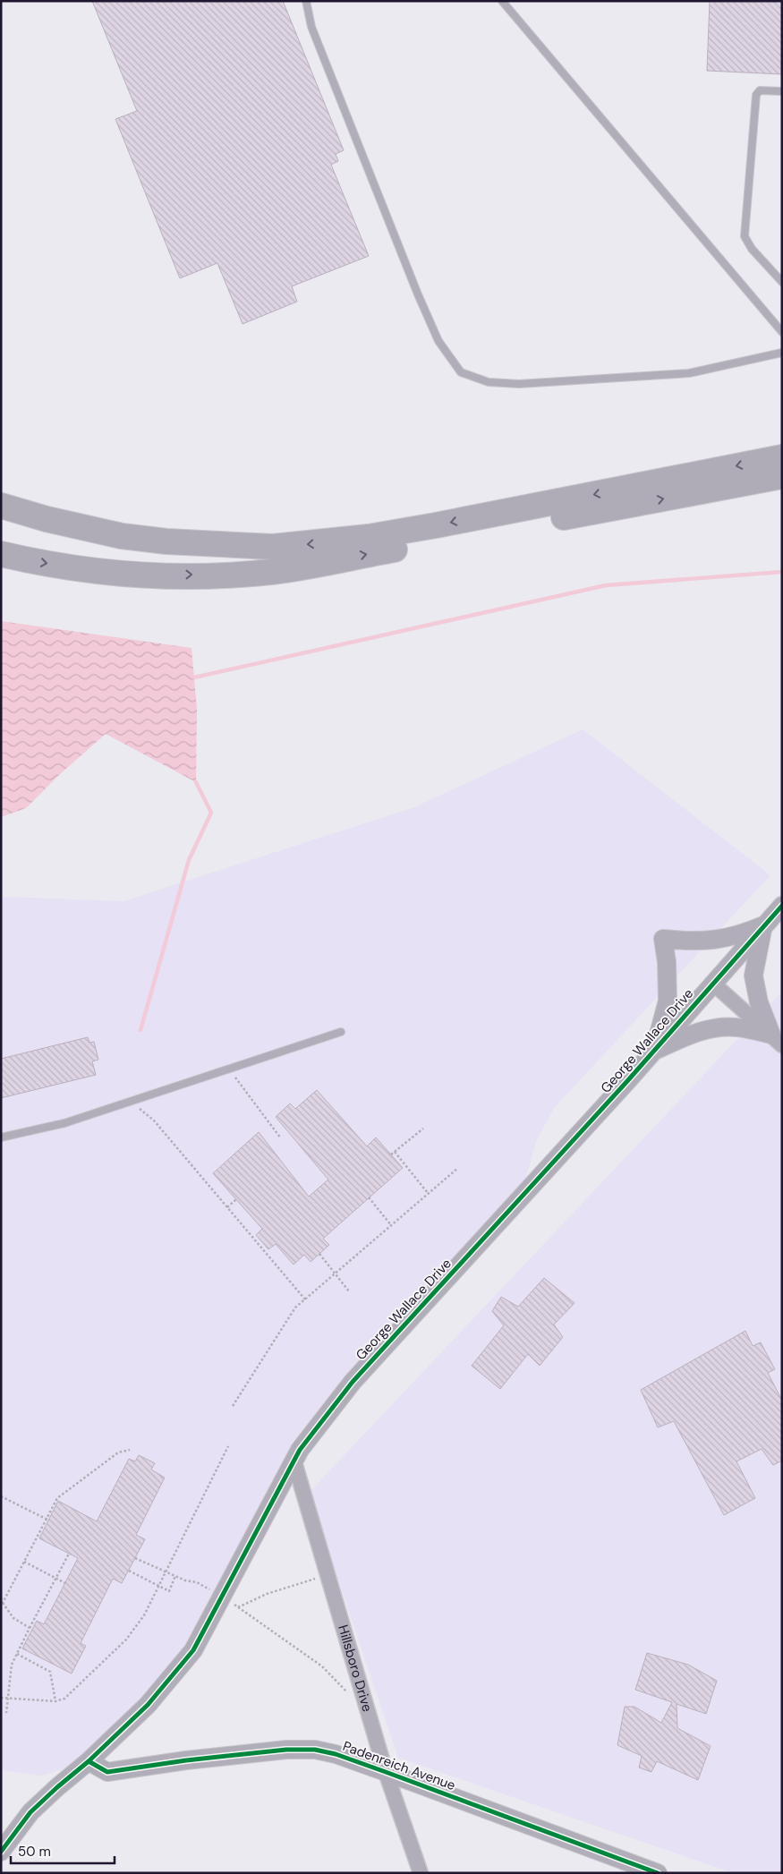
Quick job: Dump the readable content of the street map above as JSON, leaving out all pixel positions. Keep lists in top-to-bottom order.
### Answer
{
  "streets": {
    "street": ["George Wallace Drive", "Hillsboro Drive", "Padenreich Avenue"]
  },
  "crossings": [
    ["George Wallace Drive", "Hillsboro Drive"],
    ["George Wallace Drive", "Padenreich Avenue"],
    ["Hillsboro Drive", "Padenreich Avenue"]
  ],
  "scale_bar": "50 m"
}
